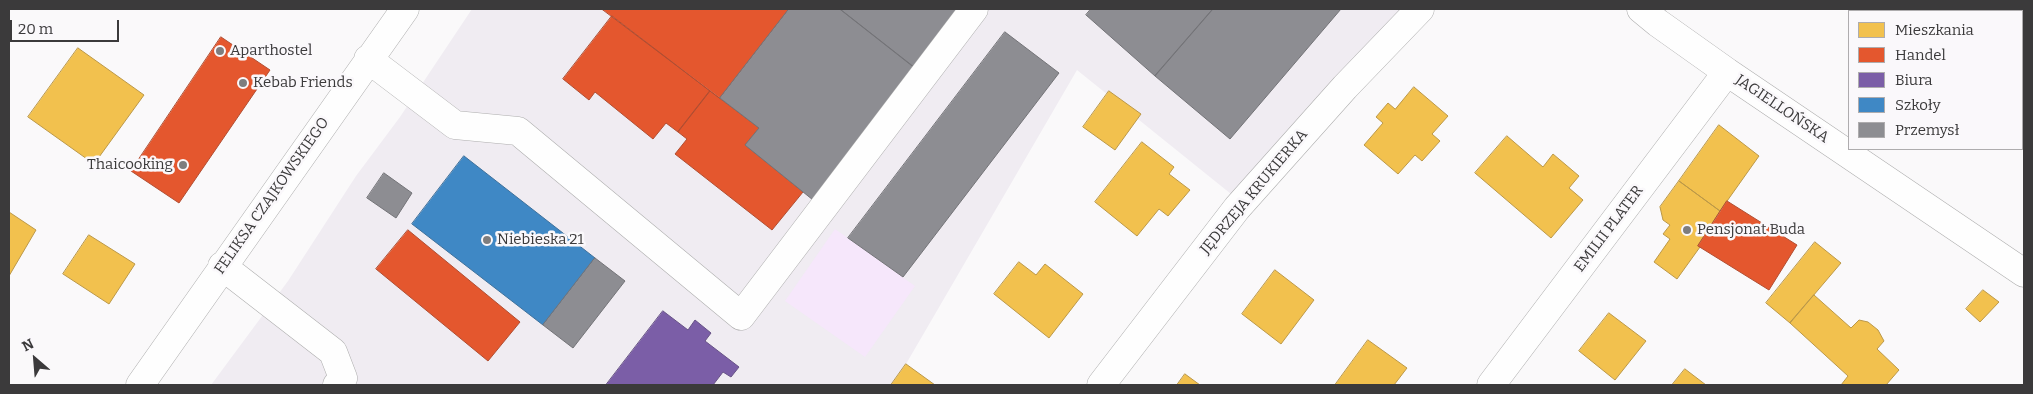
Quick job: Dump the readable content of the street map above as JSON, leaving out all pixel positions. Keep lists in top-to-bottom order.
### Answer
{
  "streets": {
    "street": [
      "JAGIELLOŃSKA",
      "JĘDRZEJA KRUKIERKA",
      "FELIKSA CZAJKOWSKIEGO",
      "EMILII PLATER"
    ]
  },
  "crossings": [
    ["JAGIELLOŃSKA", "EMILII PLATER"]
  ],
  "places": [
    "Aparthostel",
    "Kebab Friends",
    "Thaicooking",
    "Pensjonat Buda",
    "Niebieska 21"
  ],
  "legend": [
    "Mieszkania",
    "Handel",
    "Biura",
    "Szkoły",
    "Przemysł"
  ],
  "scale_bar": "20 m",
  "north": "top left"
}
